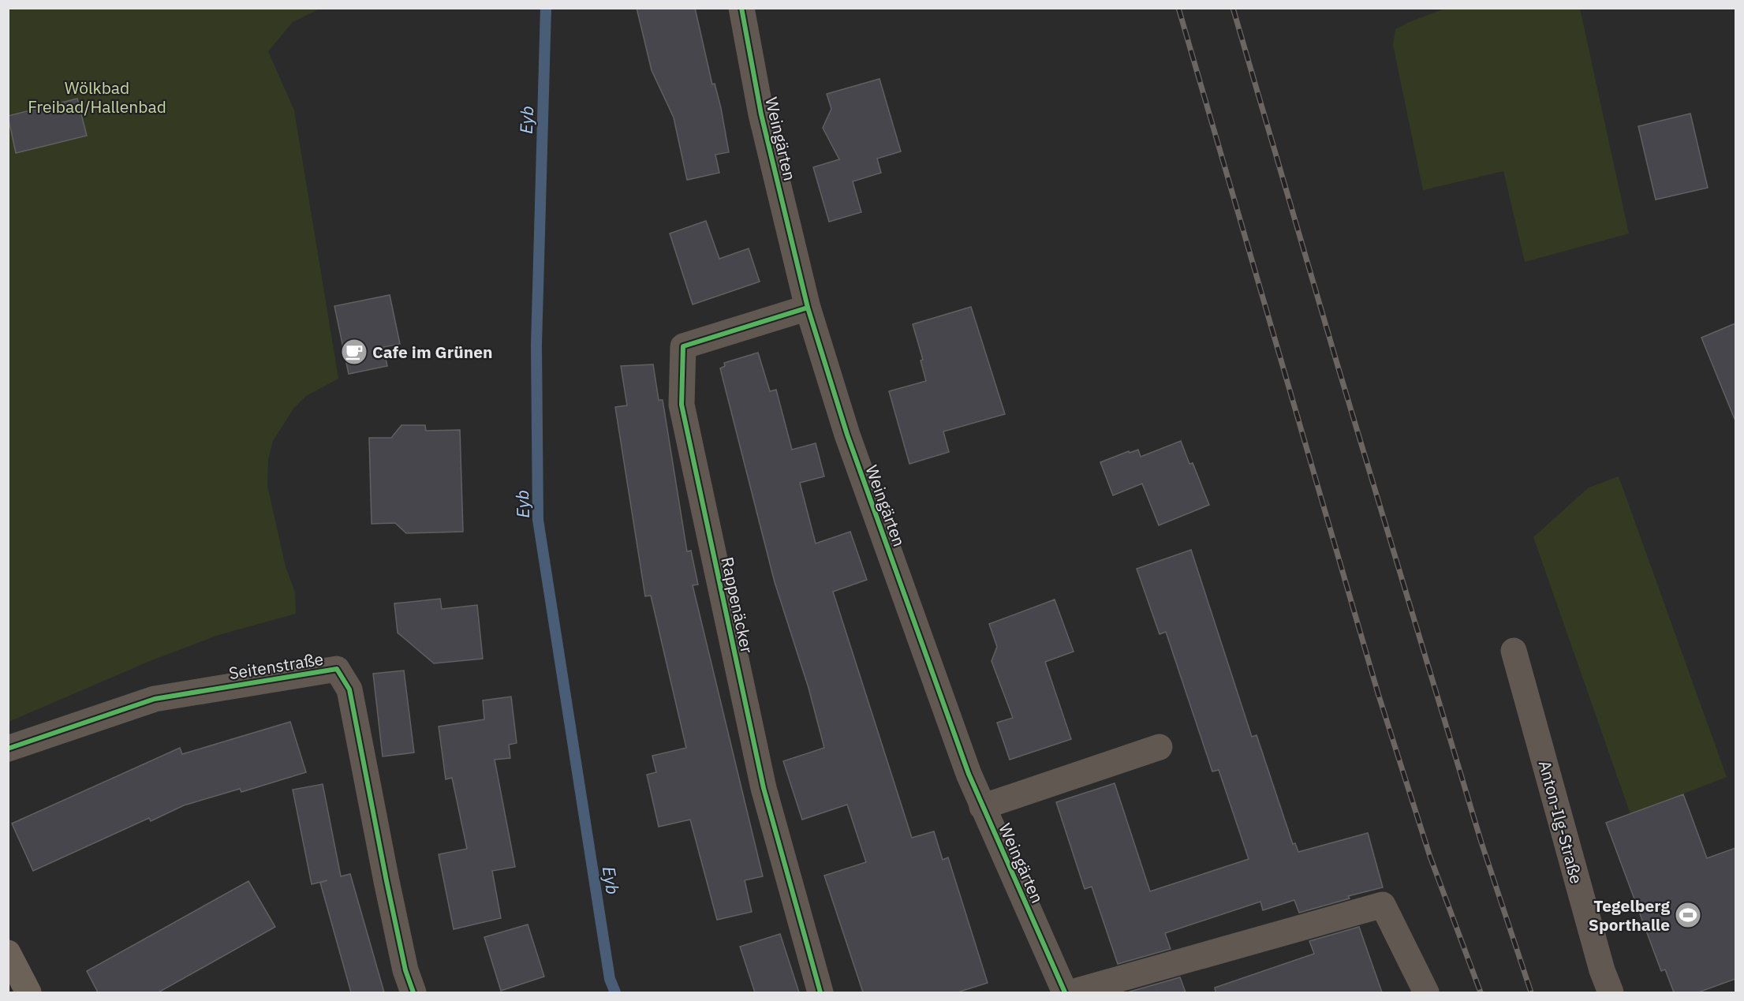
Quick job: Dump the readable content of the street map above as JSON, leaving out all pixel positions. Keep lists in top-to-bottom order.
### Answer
{
  "streets": {
    "street": [
      "Weingärten",
      "Rappenäcker",
      "Seitenstraße",
      "Anton-Ilg-Straße"
    ]
  },
  "crossings": [
    ["Weingärten", "Rappenäcker"]
  ],
  "water": ["Eyb"],
  "parks": ["Wölkbad Freibad/Hallenbad"],
  "places": {
    "cafe": ["Cafe im Grünen"],
    "sports": ["Tegelberg Sporthalle"]
  }
}
